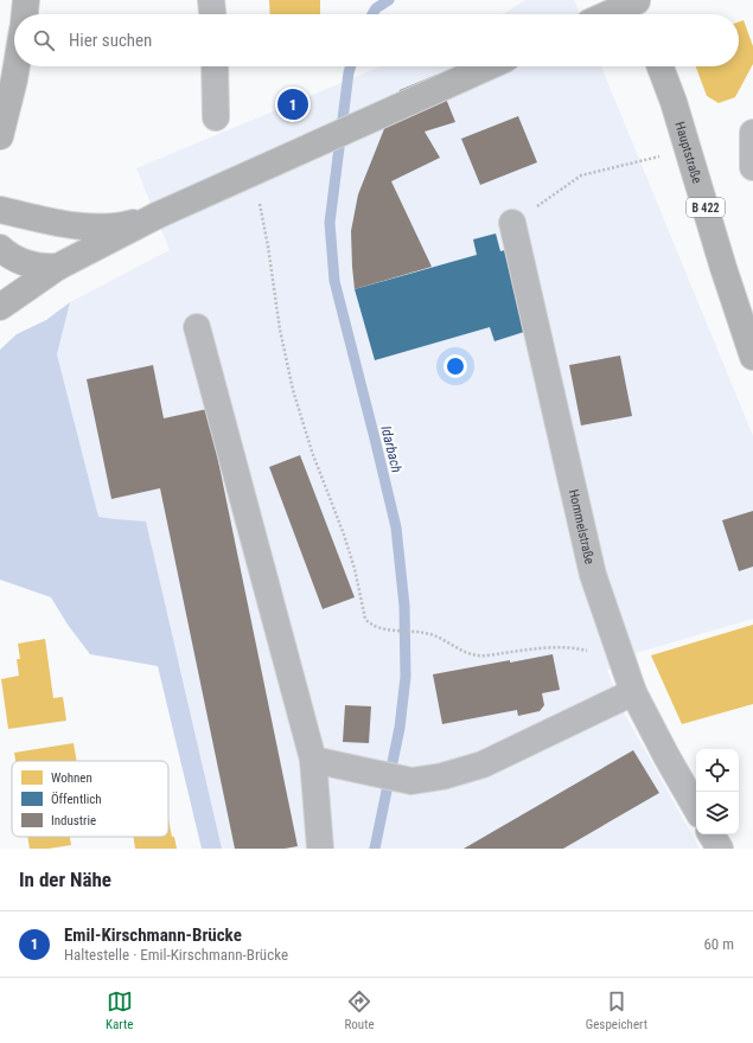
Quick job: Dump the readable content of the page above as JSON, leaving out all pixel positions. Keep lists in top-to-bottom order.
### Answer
{
  "streets": {
    "main road": ["Hauptstraße", "B 422"],
    "street": ["Hommelstraße"]
  },
  "water": ["Idarbach"],
  "legend": ["Wohnen", "Öffentlich", "Industrie"],
  "page": {
    "search": "Hier suchen",
    "pins": "1",
    "heading": "In der Nähe",
    "list": [
      {
        "mark": "1",
        "name": "Emil-Kirschmann-Brücke",
        "note": "Haltestelle · Emil-Kirschmann-Brücke",
        "value": "60 m"
      }
    ],
    "nav": ["Karte", "Route", "Gespeichert"]
  }
}
